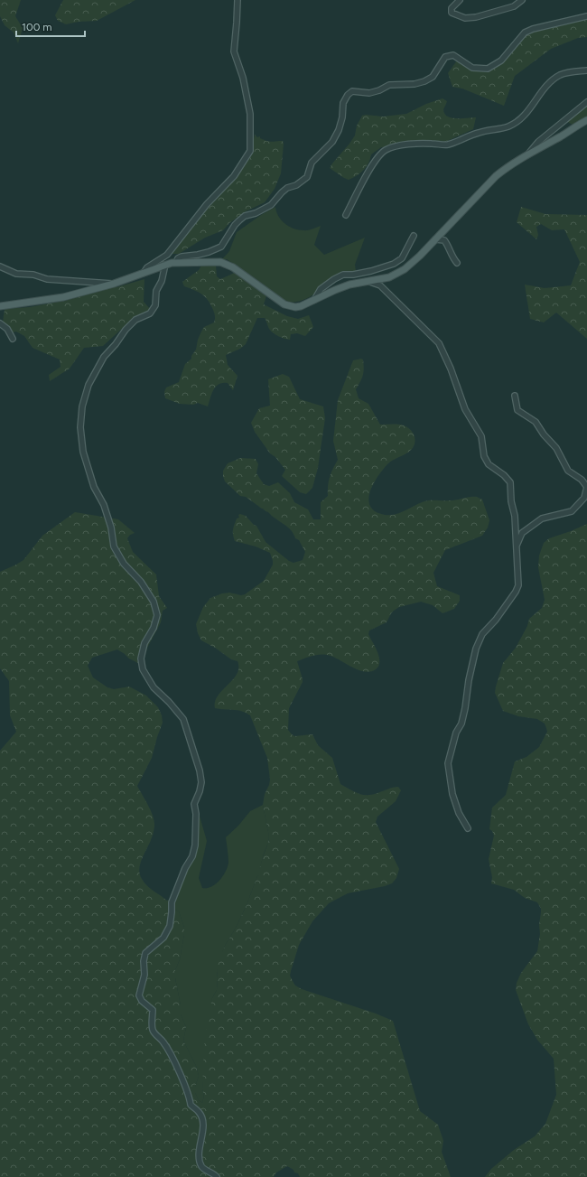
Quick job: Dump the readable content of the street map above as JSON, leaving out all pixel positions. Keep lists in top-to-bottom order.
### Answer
{
  "scale_bar": "100 m"
}
